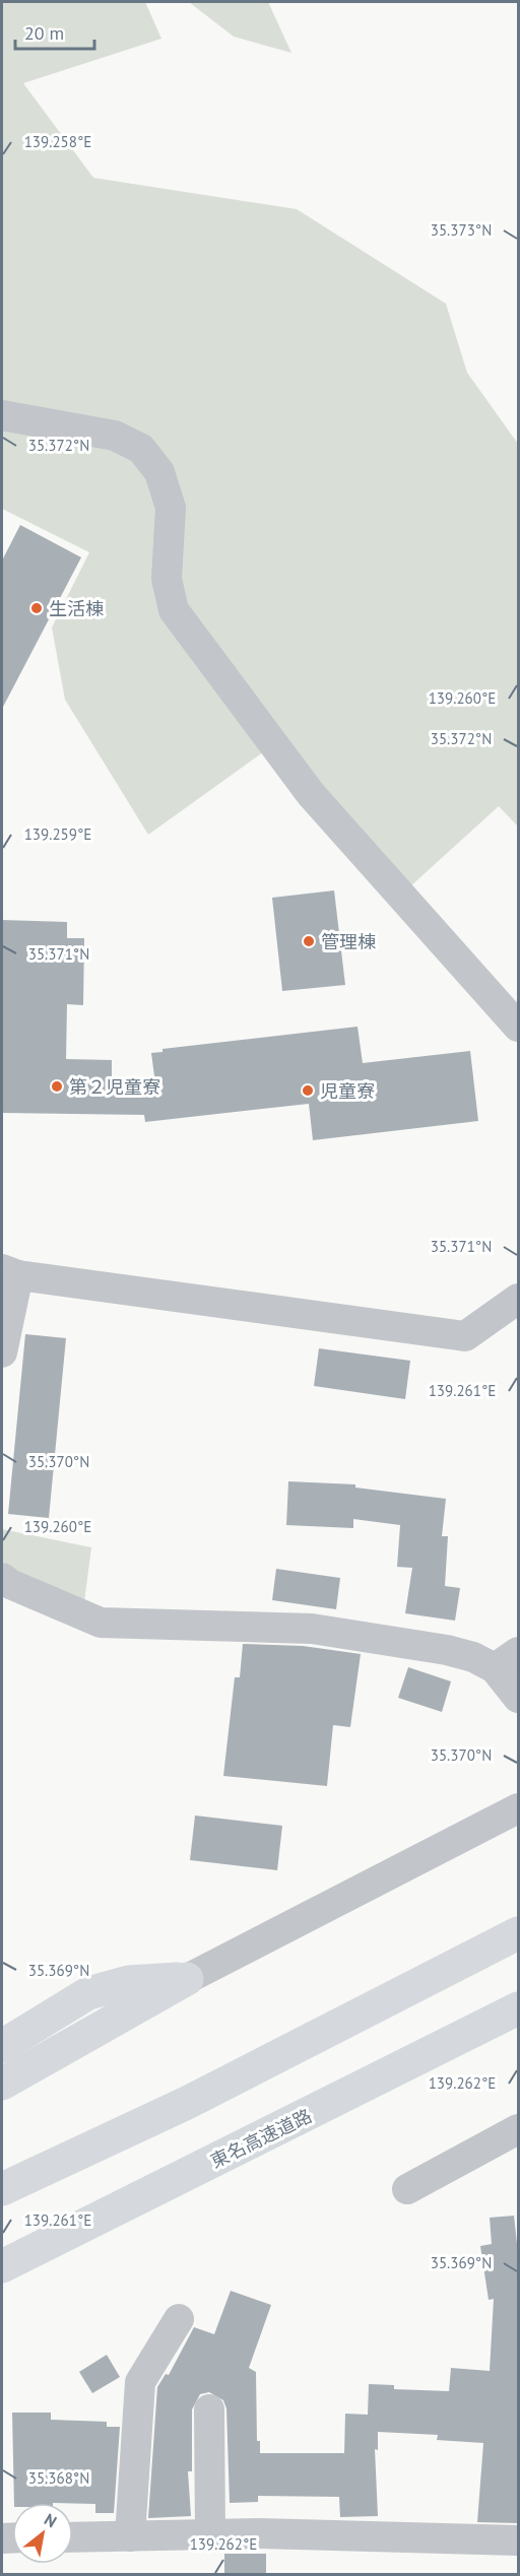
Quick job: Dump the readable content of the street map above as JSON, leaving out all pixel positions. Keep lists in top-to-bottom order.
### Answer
{
  "streets": {
    "main road": ["東名高速道路"]
  },
  "places": [
    "生活棟",
    "管理棟",
    "第２児童寮",
    "児童寮"
  ],
  "scale_bar": "20 m",
  "north": "top right",
  "coordinates": [
    "139.258°E",
    "35.373°N",
    "35.372°N",
    "139.260°E",
    "139.259°E",
    "35.371°N",
    "139.261°E",
    "35.370°N",
    "35.369°N",
    "139.262°E",
    "35.368°N"
  ]
}
